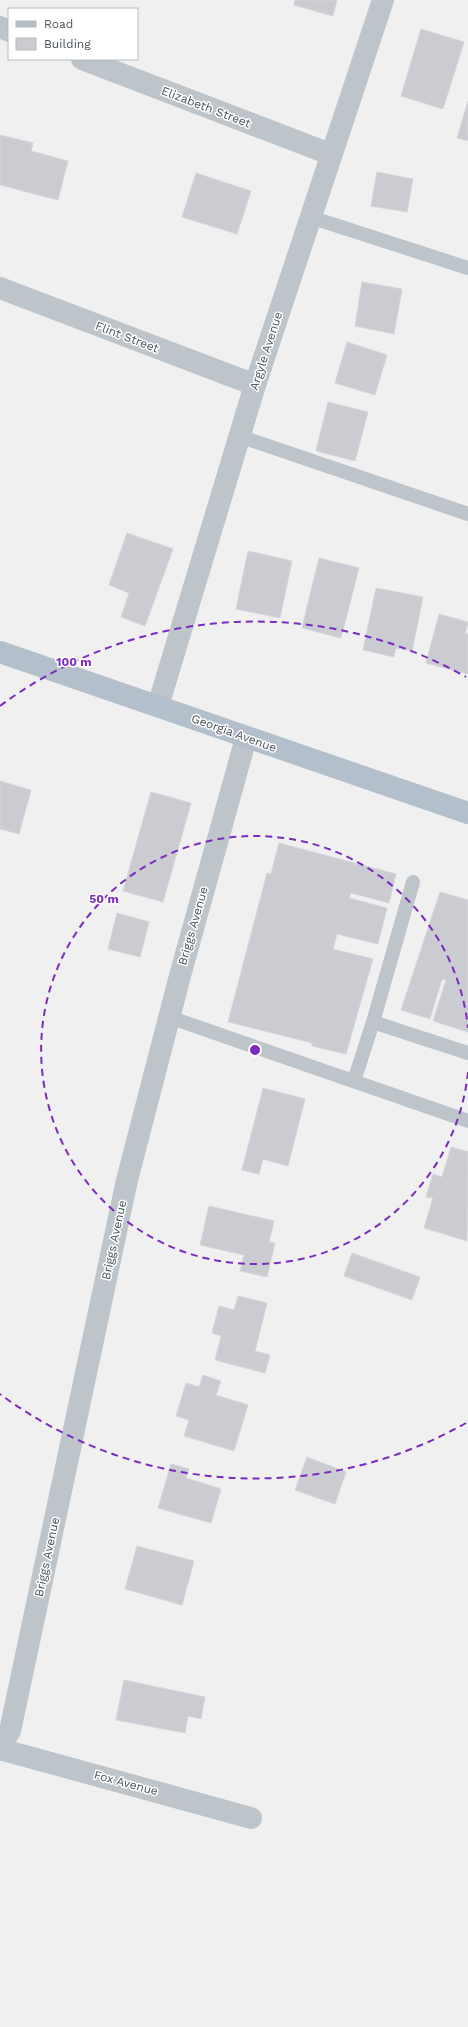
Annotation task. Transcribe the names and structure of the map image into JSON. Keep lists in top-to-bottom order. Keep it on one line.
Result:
{"streets":{"main road":["Georgia Avenue"],"street":["Elizabeth Street","Flint Street","Argyle Avenue","Briggs Avenue","Fox Avenue"]},"crossings":[["Elizabeth Street","Argyle Avenue"],["Flint Street","Argyle Avenue"],["Argyle Avenue","Georgia Avenue"],["Georgia Avenue","Briggs Avenue"]],"legend":["Road","Building"],"rings":["100 m","50 m"]}
